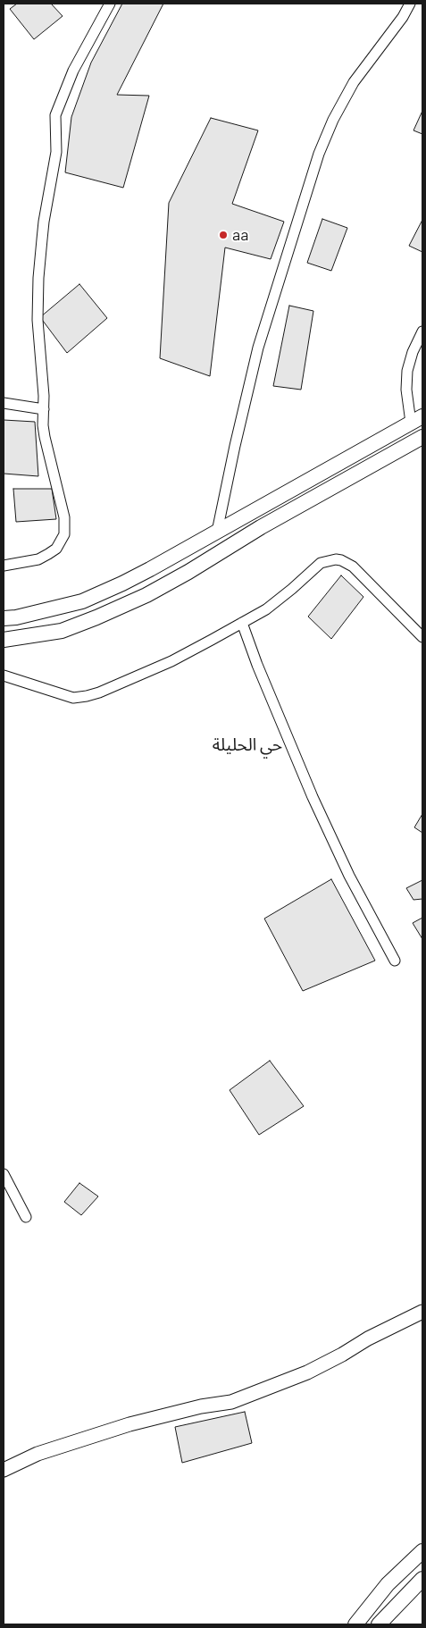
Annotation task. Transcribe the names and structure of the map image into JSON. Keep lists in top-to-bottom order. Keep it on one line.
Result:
{"districts":["حي الحليلة"],"places":["aa"]}
